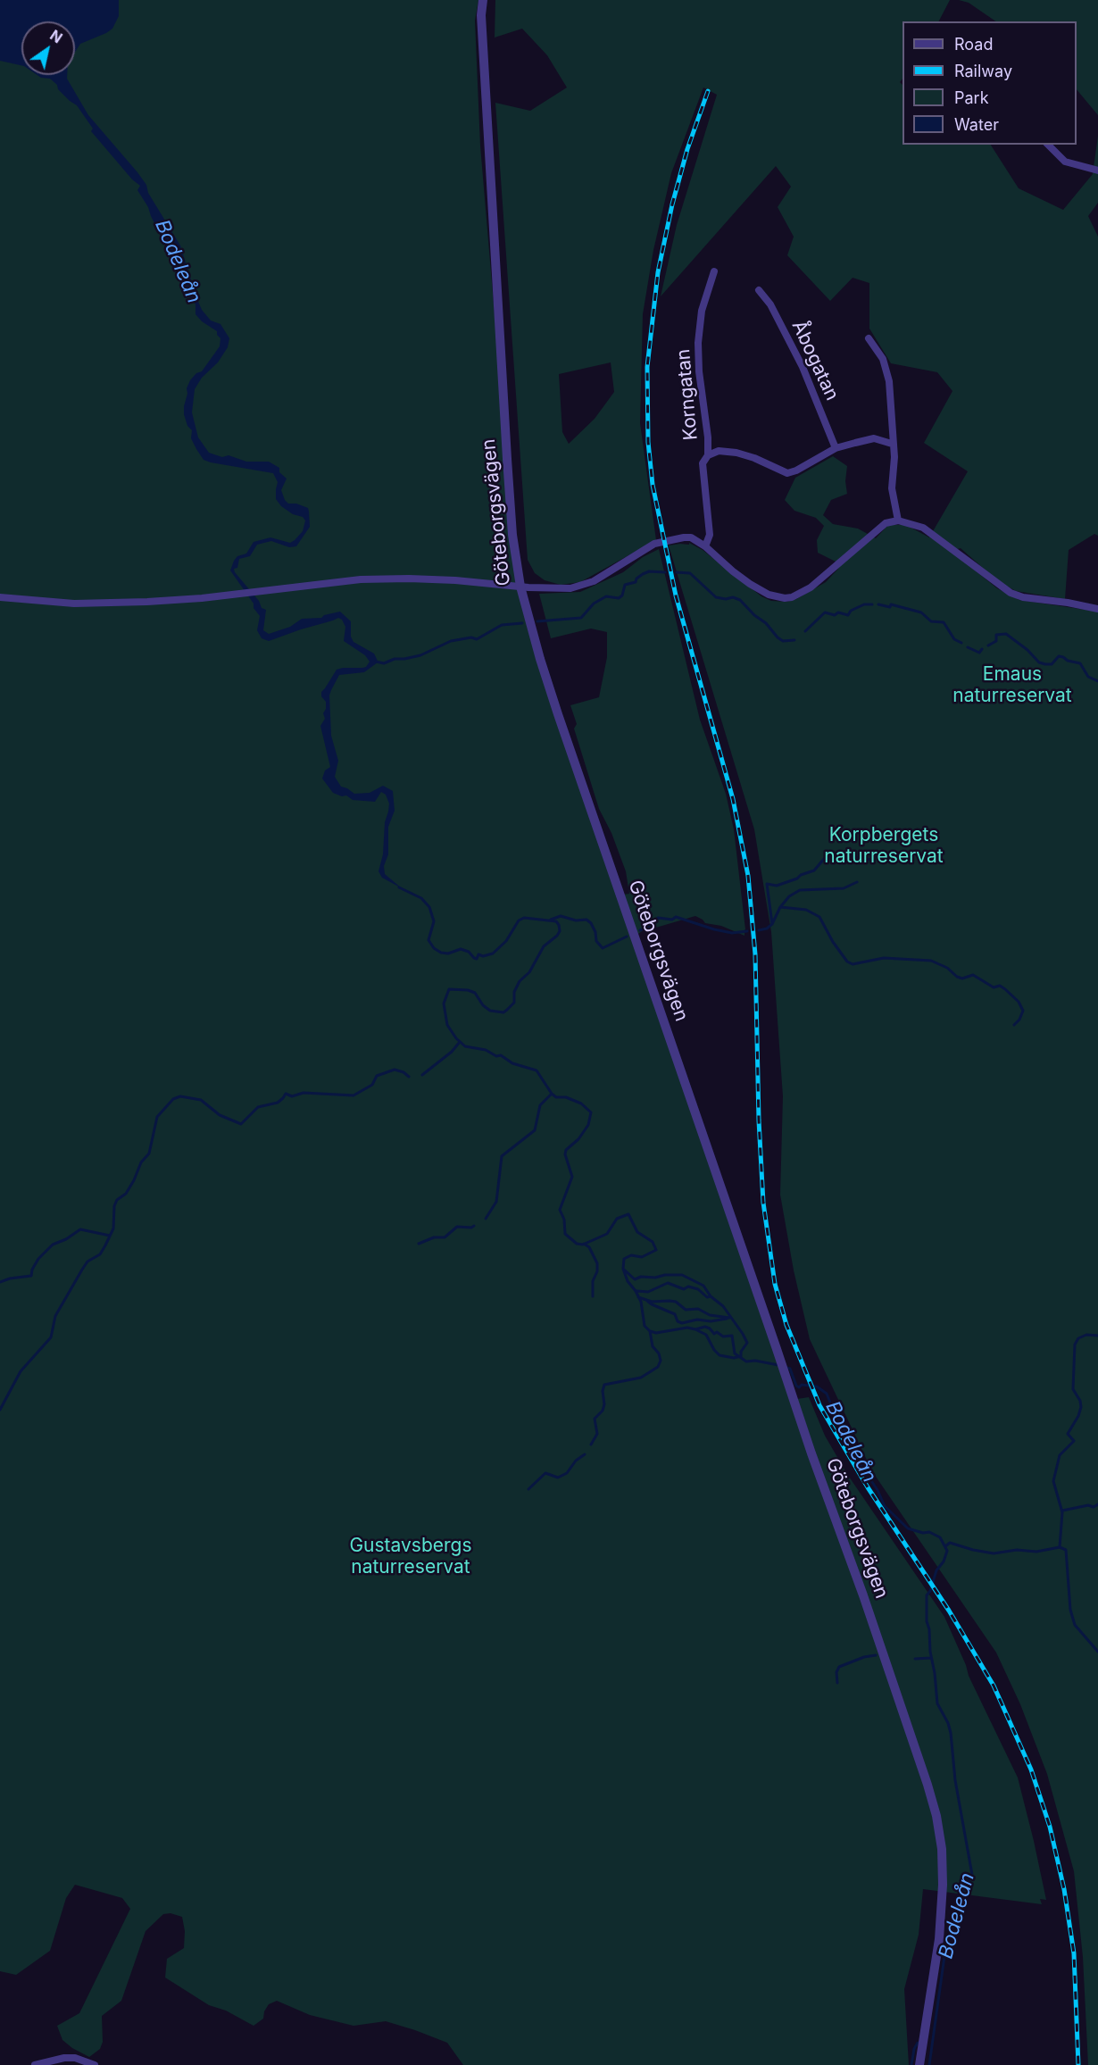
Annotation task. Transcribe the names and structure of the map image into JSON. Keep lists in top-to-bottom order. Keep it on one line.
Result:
{"streets":{"street":["Åbogatan","Korngatan","Göteborgsvägen"]},"water":["Bodeleån"],"parks":["Emaus naturreservat","Korpbergets naturreservat","Gustavsbergs naturreservat"],"legend":["Road","Railway","Park","Water"],"north":"top right"}
